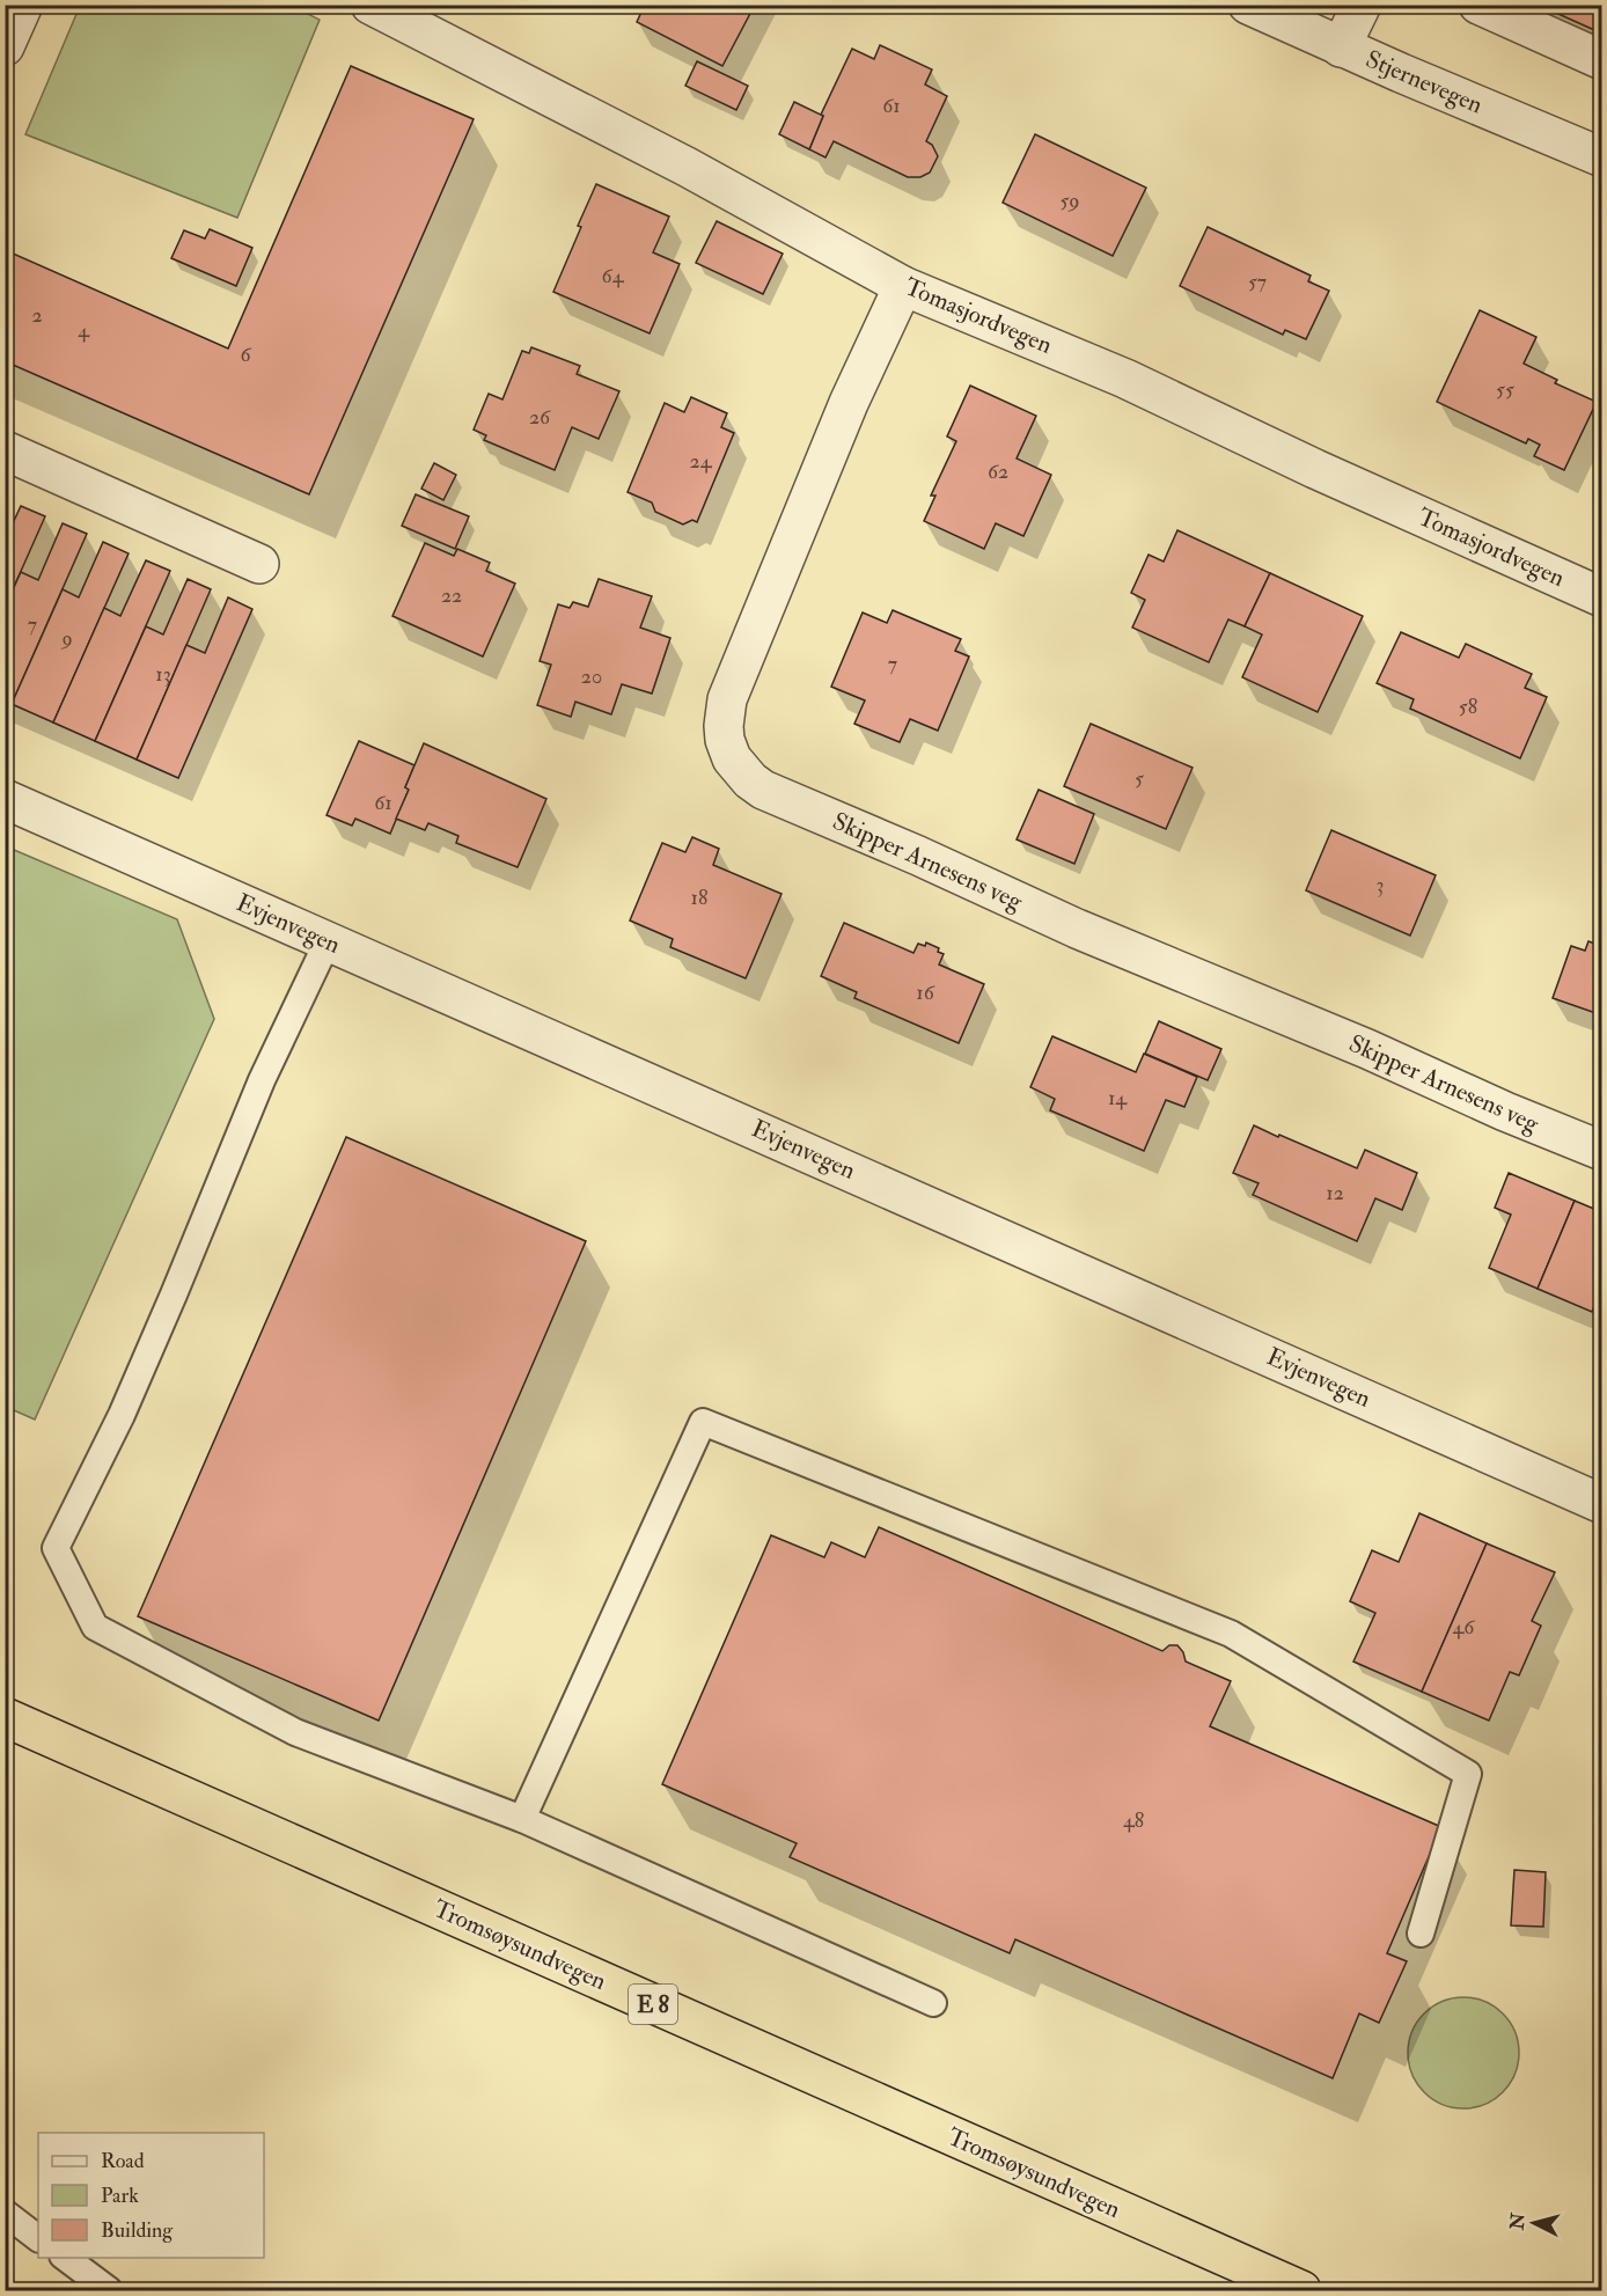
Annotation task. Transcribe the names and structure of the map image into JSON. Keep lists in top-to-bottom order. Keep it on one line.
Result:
{"streets":{"highway":["Tromsøysundvegen","E 8"],"street":["Stjernevegen","Tomasjordvegen","Skipper Arnesens veg","Evjenvegen"]},"crossings":[["Tomasjordvegen","Skipper Arnesens veg"]],"house_numbers":["61","59","64","57","2","4","6","55","26","24","62","22","7","9","7","13","20","58","5","61","3","18","16","14","12","46","48"],"legend":["Road","Park","Building"],"north":"left"}
